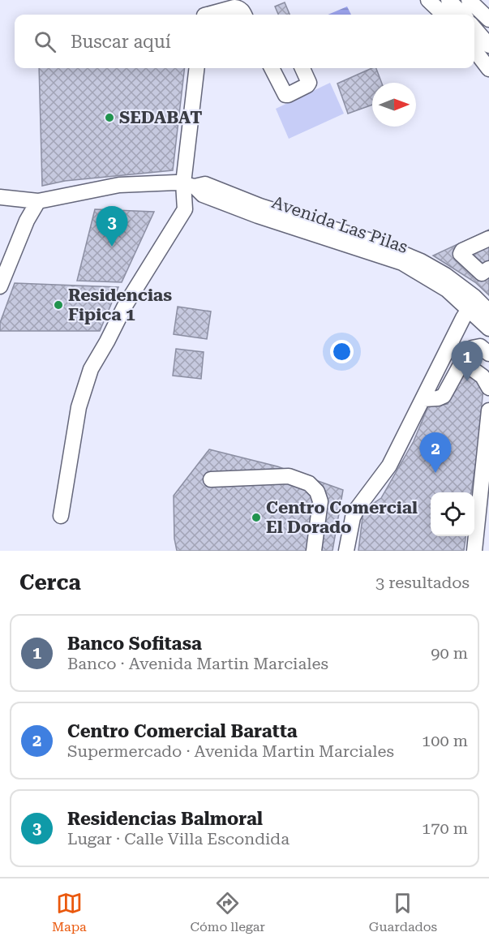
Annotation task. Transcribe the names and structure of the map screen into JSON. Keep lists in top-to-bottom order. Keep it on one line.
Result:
{"streets":{"street":["Avenida Las Pilas"]},"places":["SEDABAT","Residencias Fipica 1","Centro Comercial El Dorado"],"north":"right","page":{"search":"Buscar aquí","pins":["3","1","2"],"heading":["Cerca","3 resultados"],"list":[{"mark":"1","name":"Banco Sofitasa","note":"Banco · Avenida Martin Marciales","value":"90 m"},{"mark":"2","name":"Centro Comercial Baratta","note":"Supermercado · Avenida Martin Marciales","value":"100 m"},{"mark":"3","name":"Residencias Balmoral","note":"Lugar · Calle Villa Escondida","value":"170 m"}],"nav":["Mapa","Cómo llegar","Guardados"]}}
